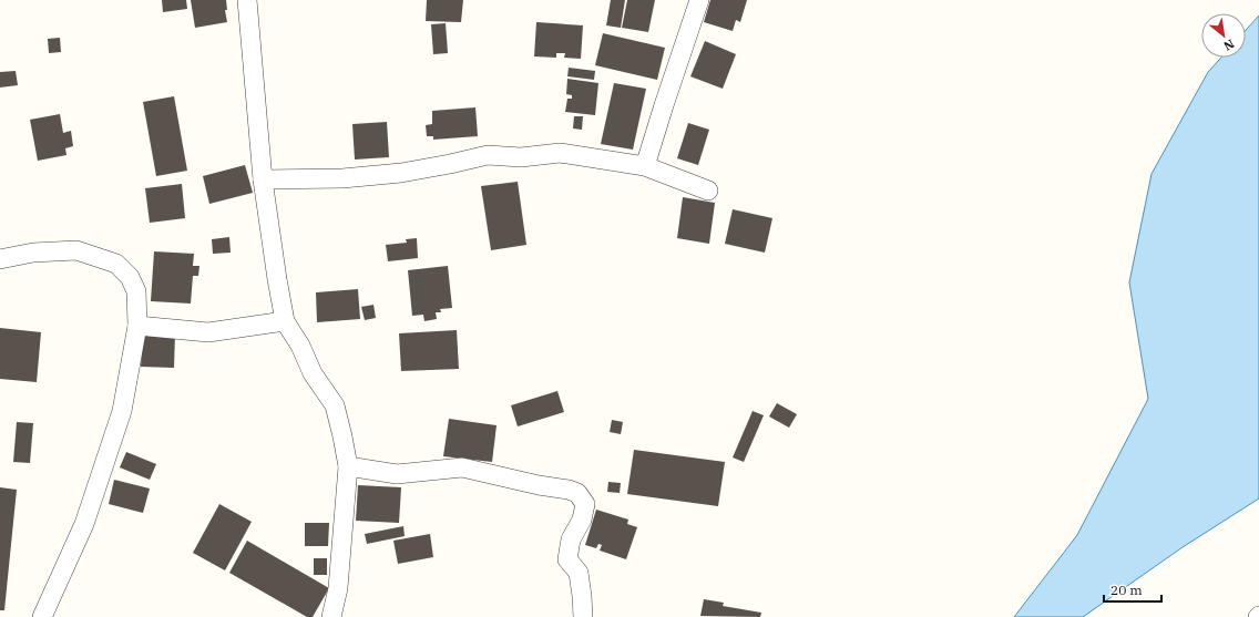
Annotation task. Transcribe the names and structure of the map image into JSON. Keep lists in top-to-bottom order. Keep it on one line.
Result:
{"scale_bar":"20 m","north":"bottom right"}
